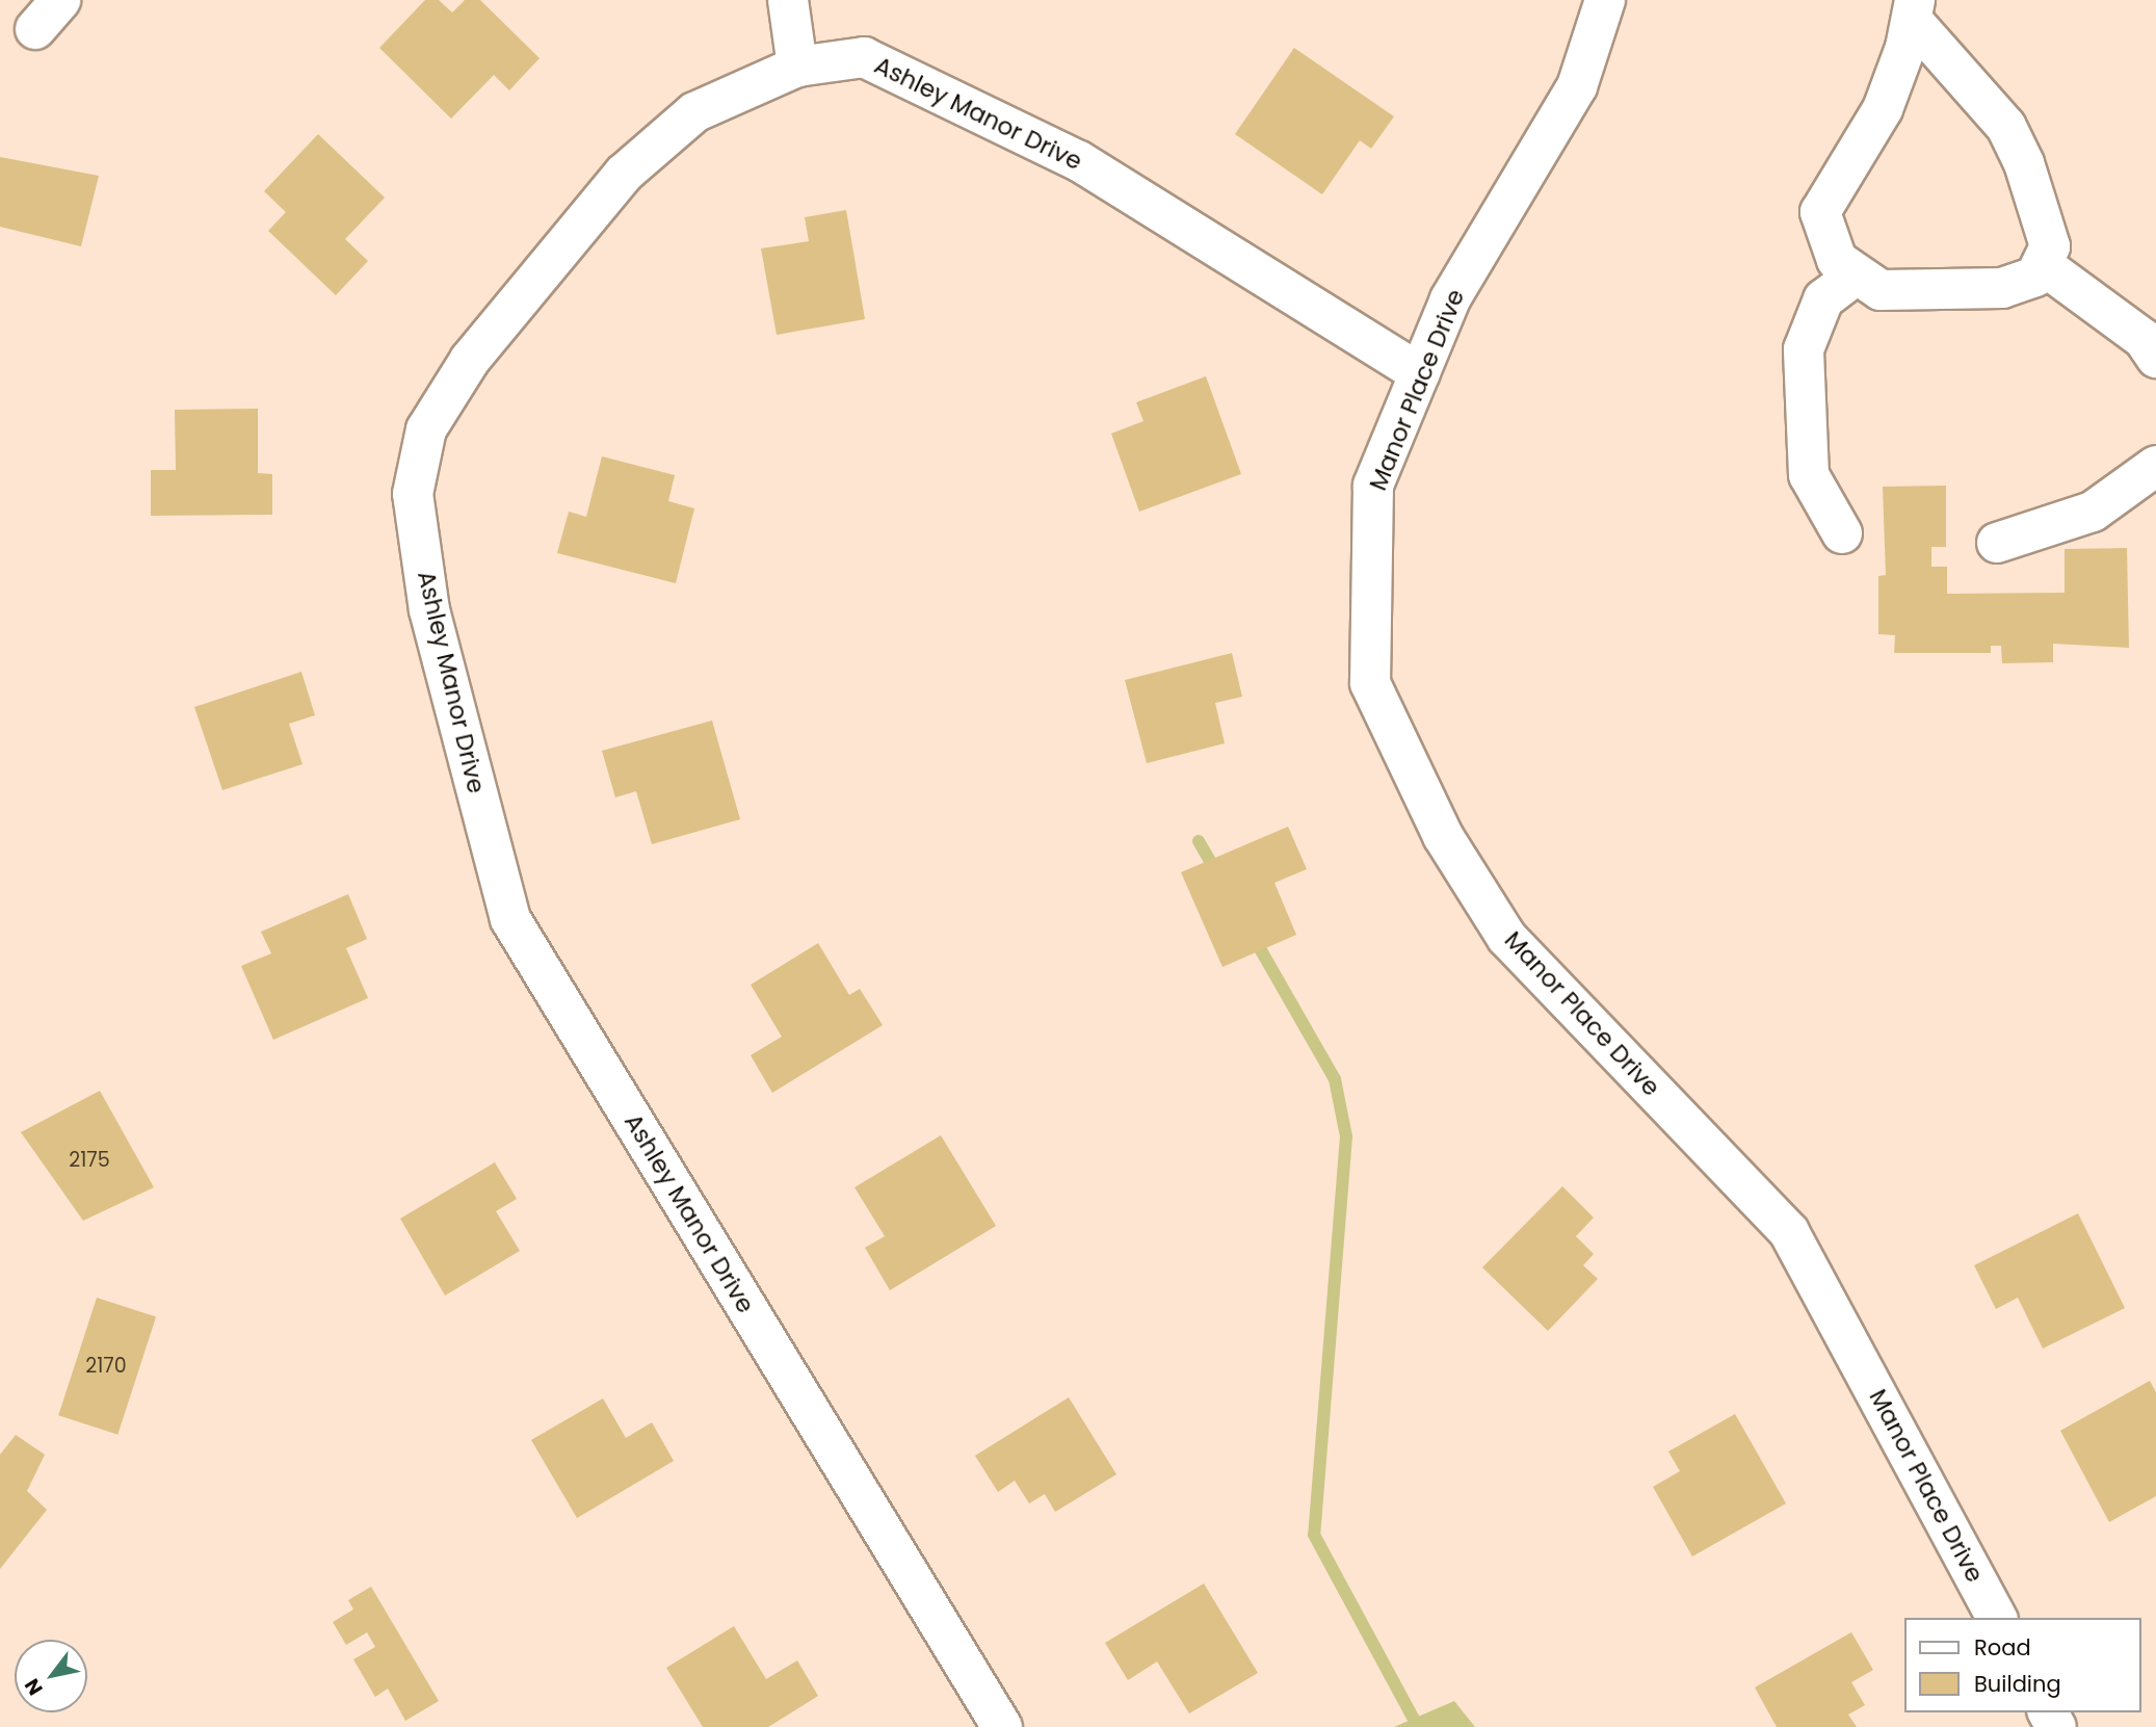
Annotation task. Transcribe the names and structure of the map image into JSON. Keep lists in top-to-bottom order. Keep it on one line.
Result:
{"streets":{"street":["Ashley Manor Drive","Manor Place Drive"]},"crossings":[["Ashley Manor Drive","Manor Place Drive"]],"house_numbers":["2175","2170"],"legend":["Road","Building"],"north":"bottom left"}
